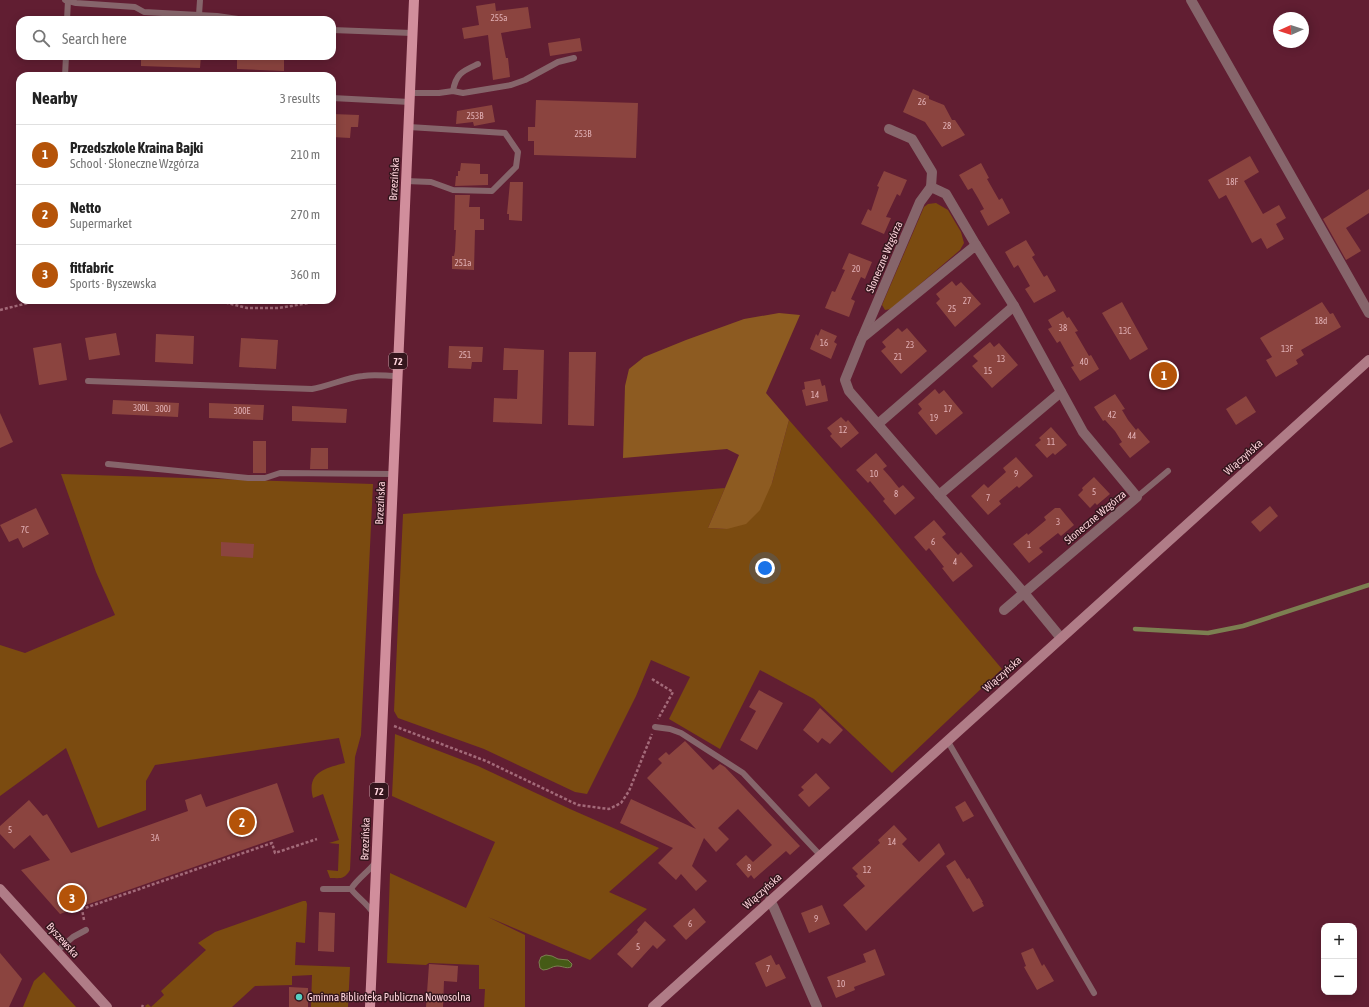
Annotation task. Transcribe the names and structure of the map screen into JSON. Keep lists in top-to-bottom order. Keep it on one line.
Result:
{"streets":{"main road":["Brzezińska","72"],"street":["Słoneczne Wzgórza","Wiączyńska","Byszewska"]},"crossings":[["Słoneczne Wzgórza","Wiączyńska"]],"places":["Gminna Biblioteka Publiczna Nowosolna"],"house_numbers":["255a","26","253B","28","253B","18F","251a","20","27","25","18d","38","13C","16","23","13F","251","21","13","40","15","14","300L","300J","17","300E","42","19","12","44","11","10","9","5","8","7","3","7C","6","1","4","5","3A","14","8","12","9","6","5","7","10"],"north":"left","page":{"search":"Search here","heading":["Nearby","3 results"],"list":[{"mark":"1","name":"Przedszkole Kraina Bajki","note":"School · Słoneczne Wzgórza","value":"210 m"},{"mark":"2","name":"Netto","note":"Supermarket","value":"270 m"},{"mark":"3","name":"fitfabric","note":"Sports · Byszewska","value":"360 m"}],"pins":["1","2","3"],"map_buttons":["+","−"]}}
